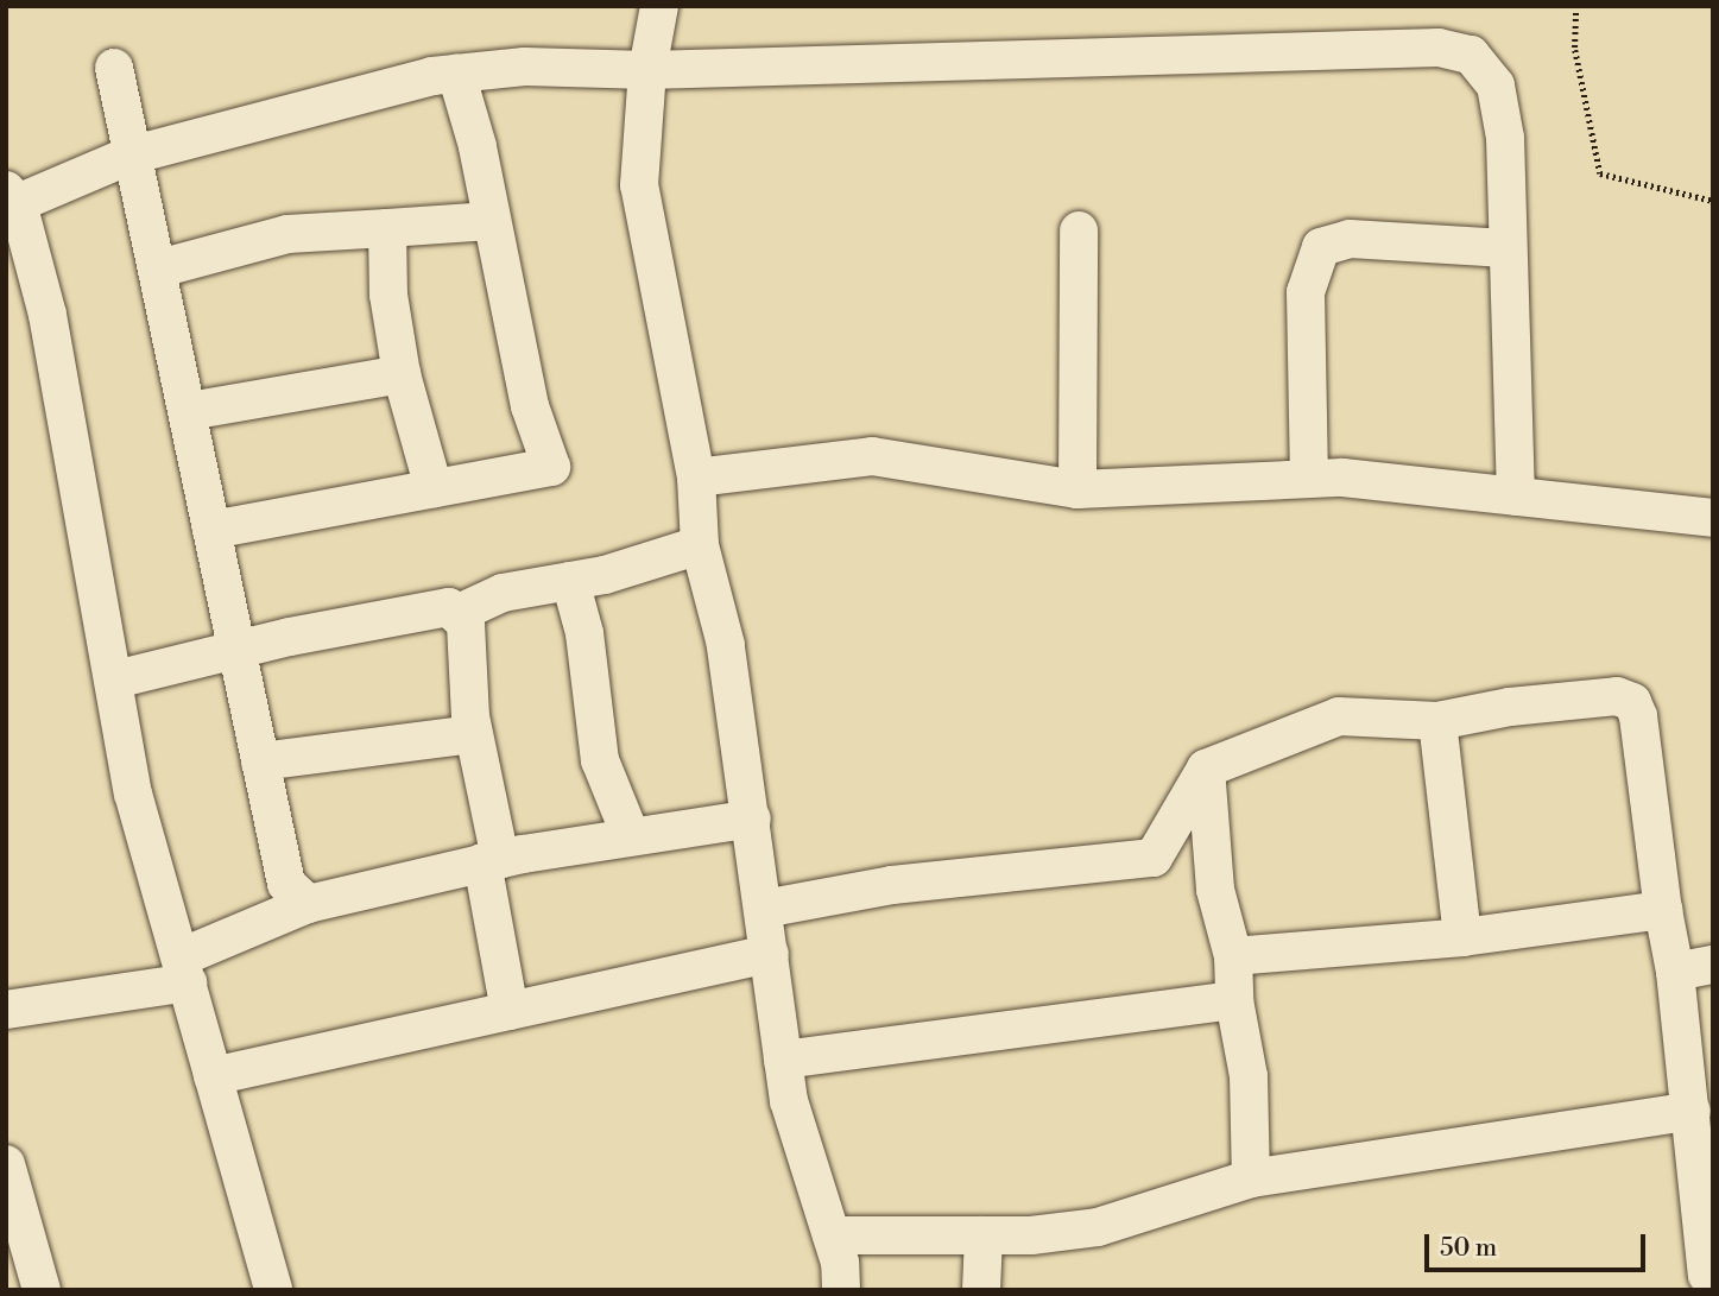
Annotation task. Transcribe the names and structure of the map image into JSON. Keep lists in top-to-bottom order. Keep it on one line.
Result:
{"scale_bar":"50 m"}
